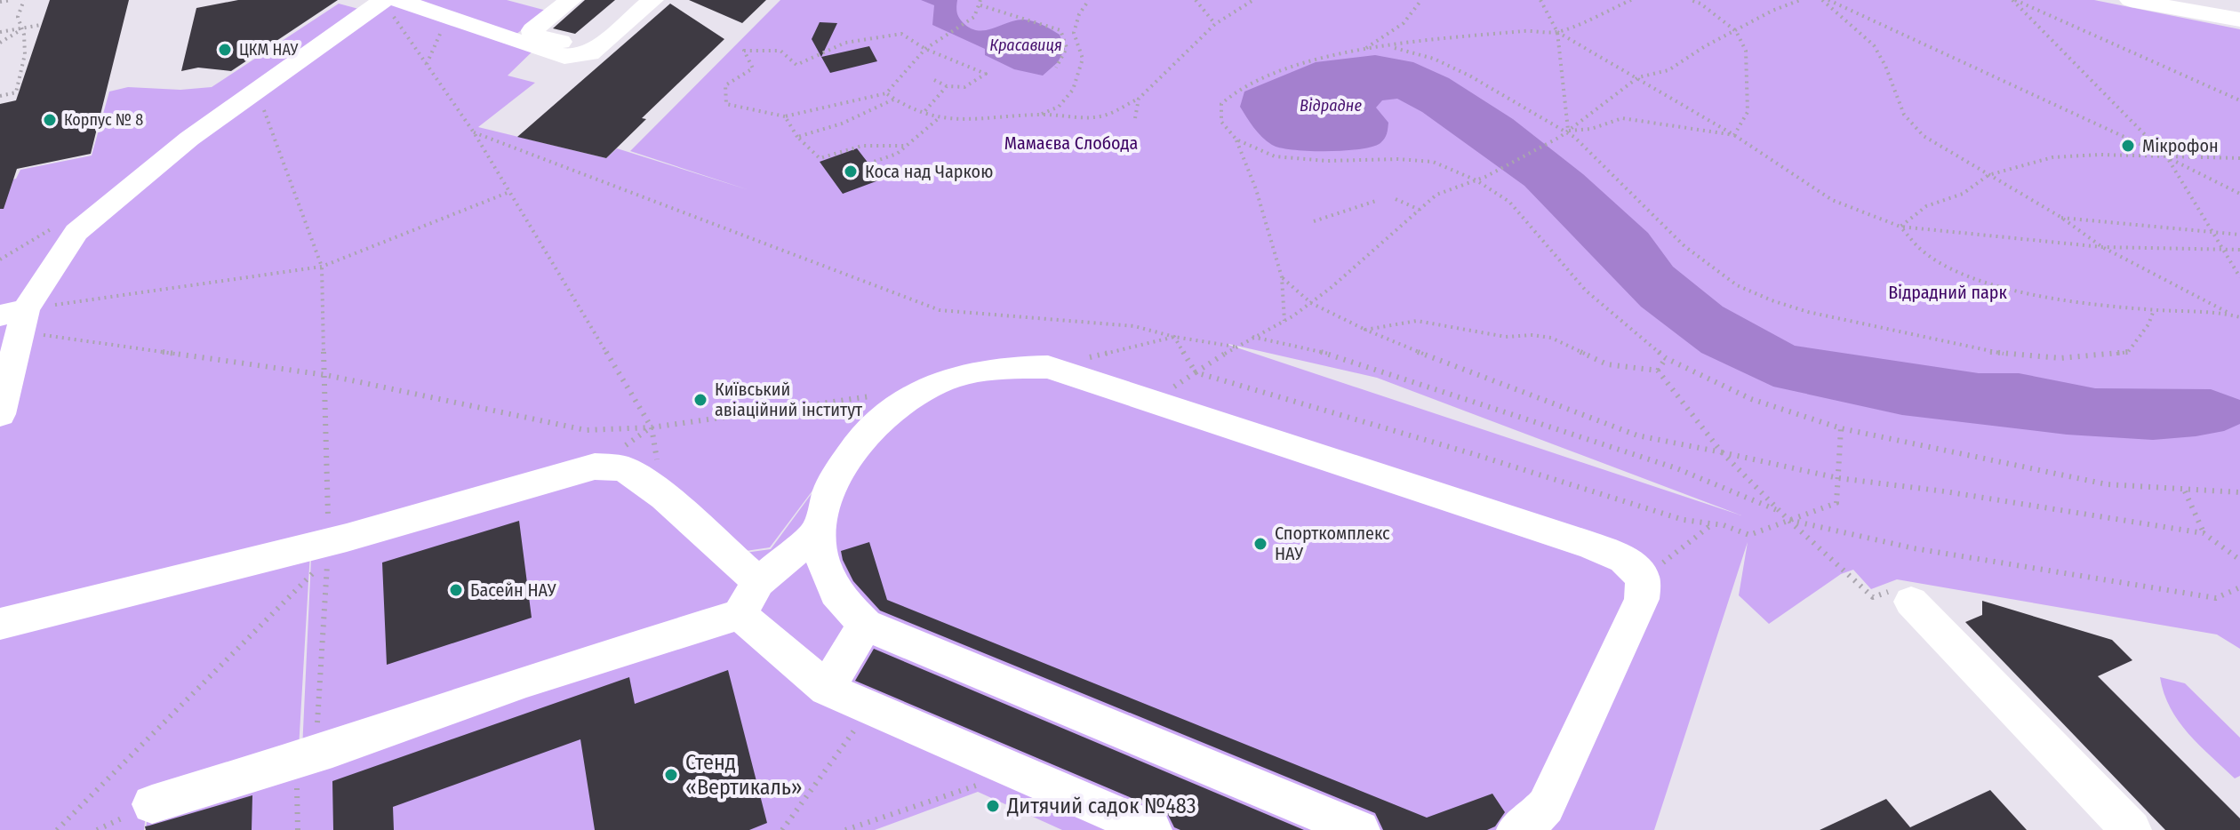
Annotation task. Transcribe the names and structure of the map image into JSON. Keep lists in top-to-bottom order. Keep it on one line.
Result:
{"water":["Красавиця","Відрадне"],"parks":["Мамаєва Слобода","Відрадний парк"],"places":["ЦКМ НАУ","Корпус № 8","Мікрофон","Коса над Чаркою","Київський авіаційний інститут","Спорткомплекс НАУ","Басейн НАУ","Стенд «Вертикаль»","Дитячий садок №483"]}
